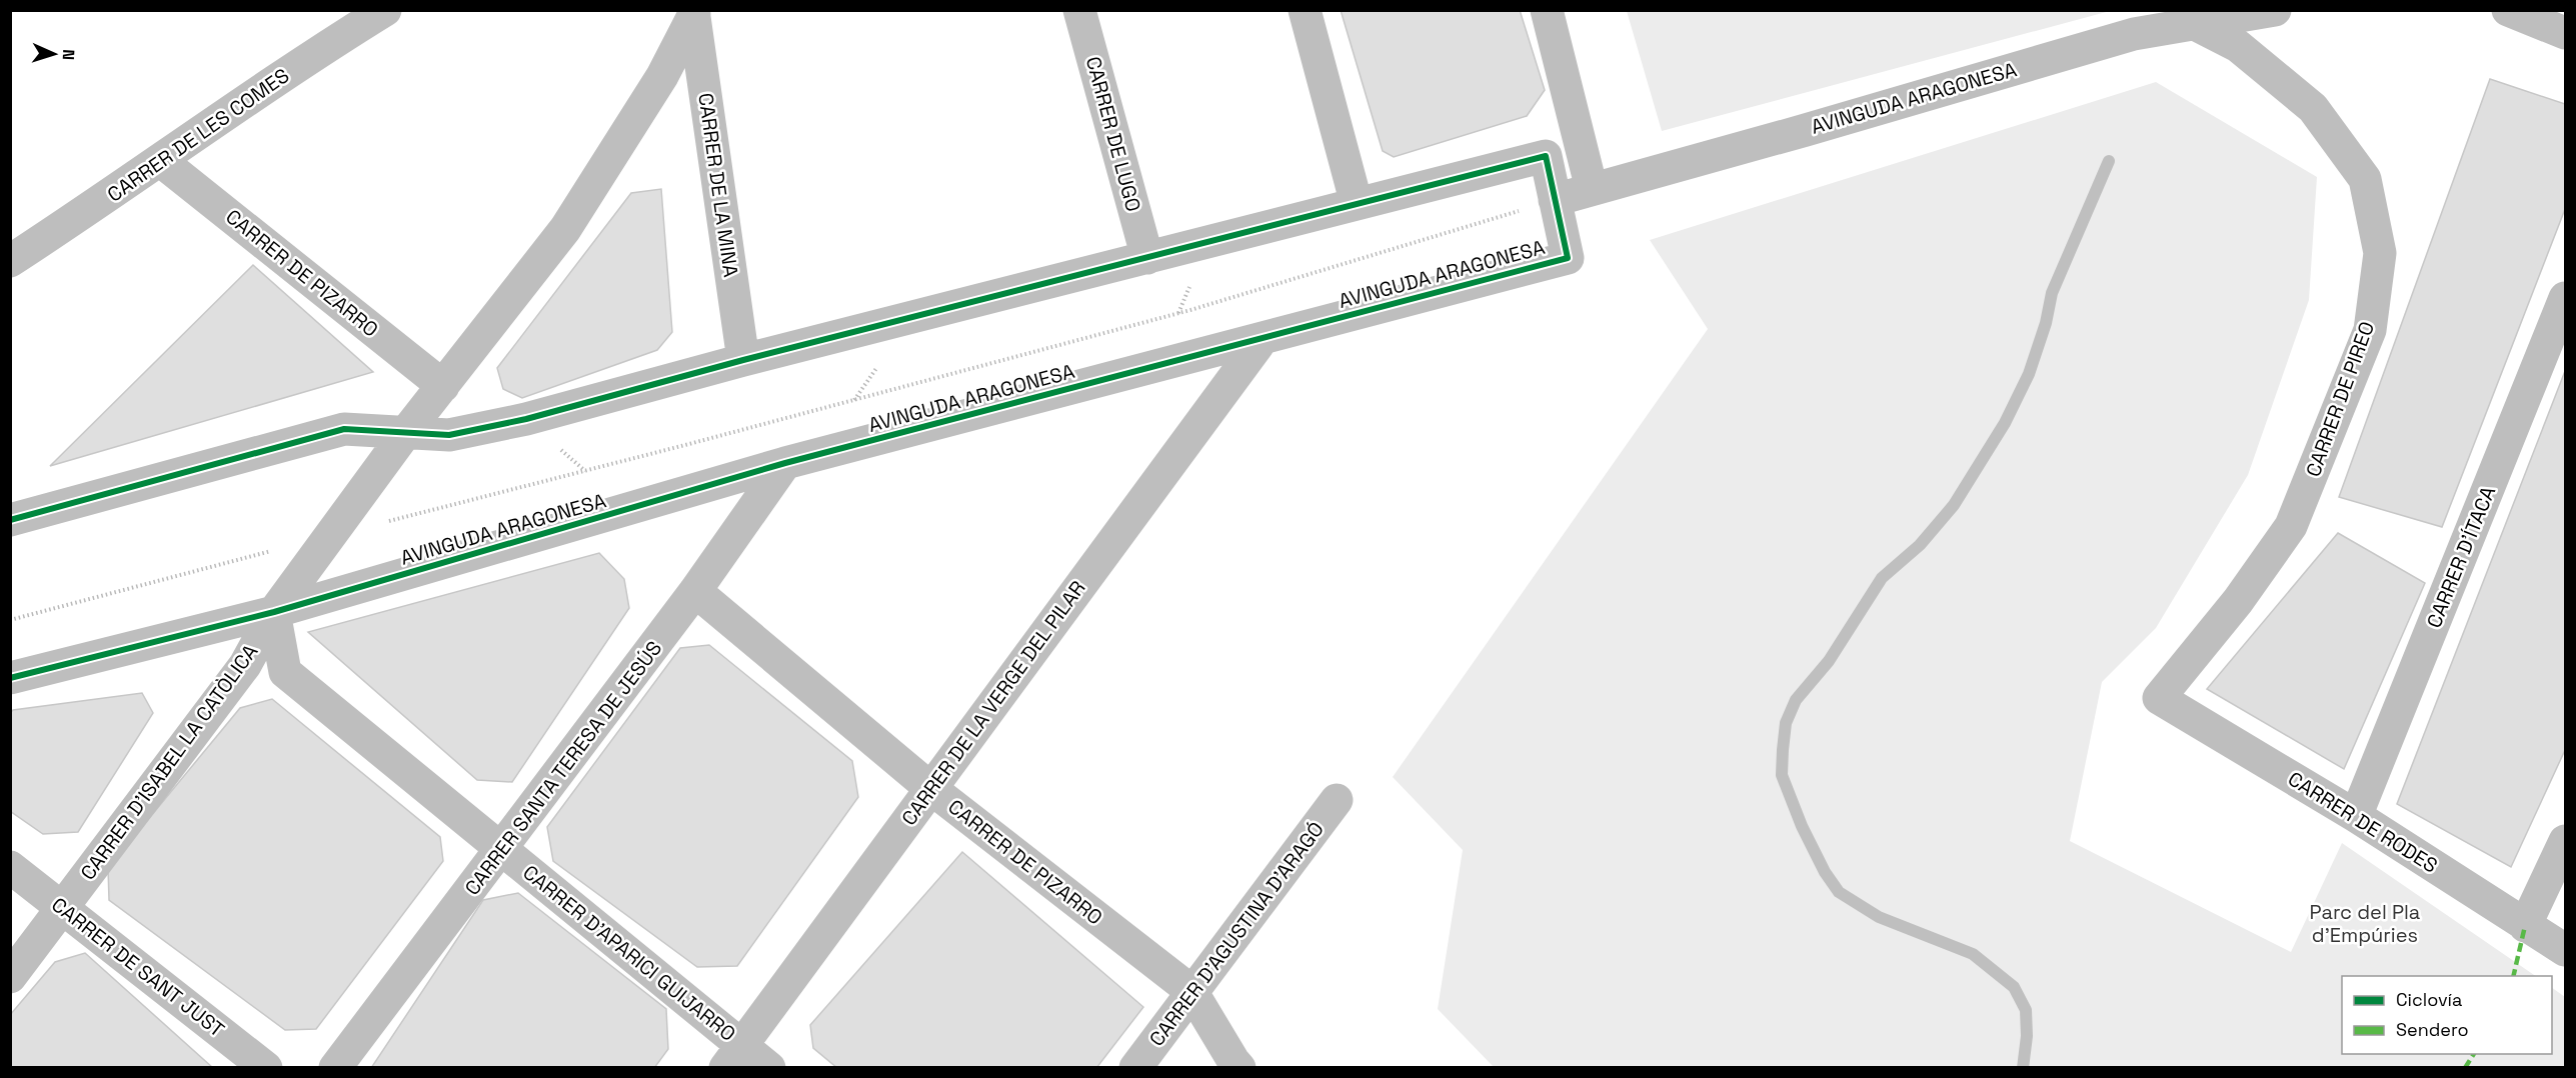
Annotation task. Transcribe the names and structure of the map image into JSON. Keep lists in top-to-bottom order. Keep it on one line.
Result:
{"streets":{"street":["AVINGUDA ARAGONESA","CARRER DE LUGO","CARRER DE LES COMES","CARRER DE LA MINA","CARRER DE PIZARRO","CARRER DE PIREO","CARRER D'ÍTACA","CARRER DE LA VERGE DEL PILAR","CARRER D'ISABEL LA CATÒLICA","CARRER SANTA TERESA DE JESÚS","CARRER DE RODES","CARRER D'AGUSTINA D'ARAGÓ","CARRER D'APARICI GUIJARRO","CARRER DE SANT JUST"]},"crossings":[["AVINGUDA ARAGONESA","CARRER DE LUGO"],["AVINGUDA ARAGONESA","CARRER DE LA MINA"],["AVINGUDA ARAGONESA","CARRER DE PIREO"],["AVINGUDA ARAGONESA","CARRER DE LA VERGE DEL PILAR"],["AVINGUDA ARAGONESA","CARRER D'ISABEL LA CATÒLICA"],["AVINGUDA ARAGONESA","CARRER SANTA TERESA DE JESÚS"],["AVINGUDA ARAGONESA","CARRER D'APARICI GUIJARRO"],["CARRER DE LES COMES","CARRER DE PIZARRO"],["CARRER DE LA MINA","CARRER D'ISABEL LA CATÒLICA"],["CARRER DE PIZARRO","CARRER DE LA VERGE DEL PILAR"],["CARRER DE PIZARRO","CARRER D'ISABEL LA CATÒLICA"],["CARRER DE PIZARRO","CARRER SANTA TERESA DE JESÚS"],["CARRER DE PIZARRO","CARRER D'AGUSTINA D'ARAGÓ"],["CARRER DE PIREO","CARRER DE RODES"],["CARRER D'ÍTACA","CARRER DE RODES"],["CARRER DE LA VERGE DEL PILAR","CARRER D'APARICI GUIJARRO"],["CARRER D'ISABEL LA CATÒLICA","CARRER D'APARICI GUIJARRO"],["CARRER D'ISABEL LA CATÒLICA","CARRER DE SANT JUST"],["CARRER SANTA TERESA DE JESÚS","CARRER D'APARICI GUIJARRO"]],"parks":["Parc del Pla d'Empúries"],"legend":["Ciclovía","Sendero"],"north":"right"}
